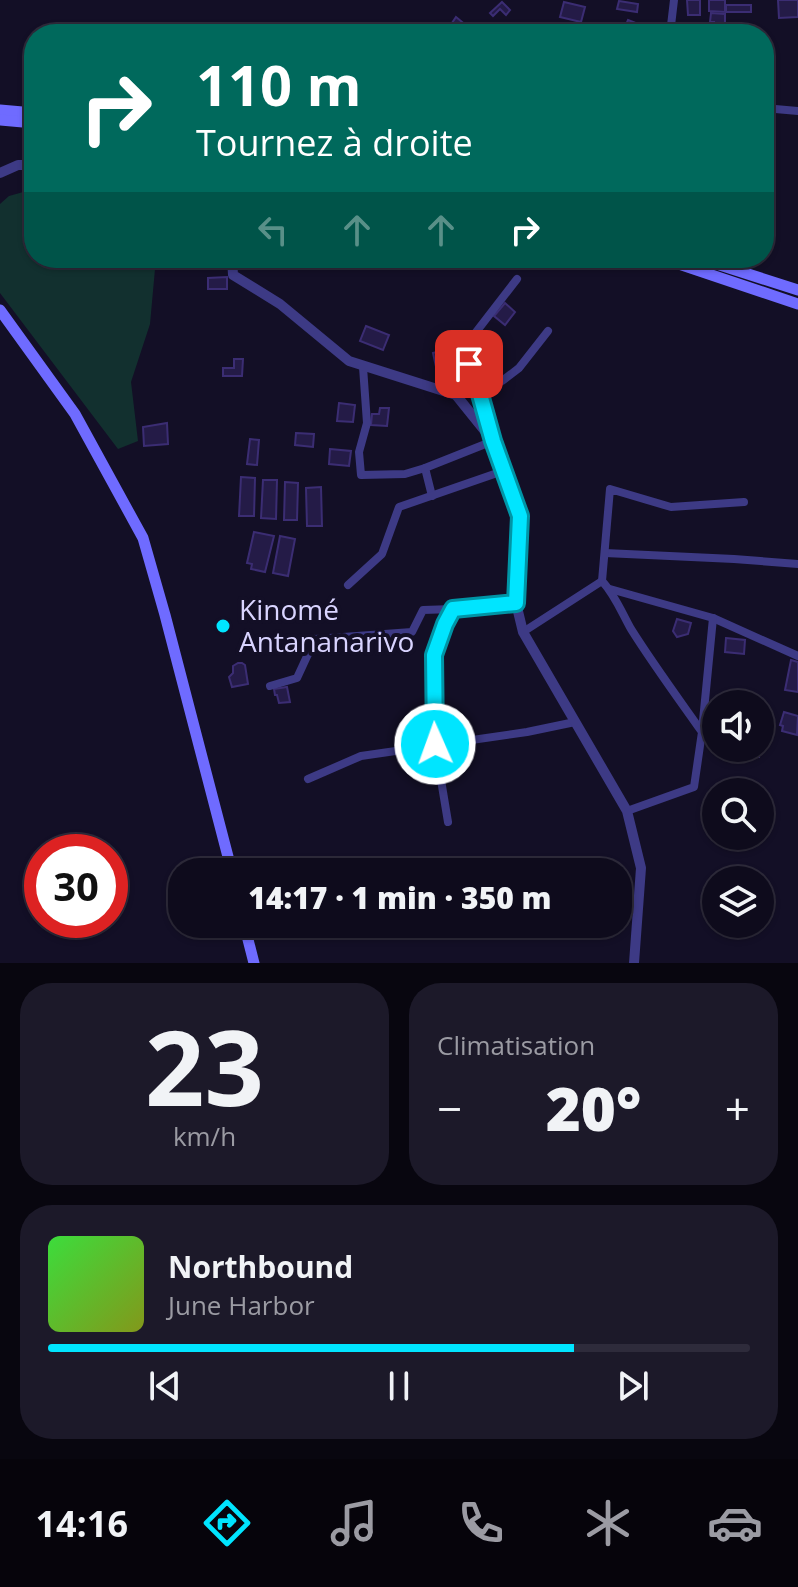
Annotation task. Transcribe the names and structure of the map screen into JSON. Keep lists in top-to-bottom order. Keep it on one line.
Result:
{"places":["Kinomé Antananarivo"],"page":{"turn":["110 m","Tournez à droite"],"limit":"30","trip":"14:17 · 1 min · 350 m","tile":[["23","km/h"],"Climatisation"],"heat":["−","20°","+"],"song":["Northbound","June Harbor"],"tabs":"14:16"}}
